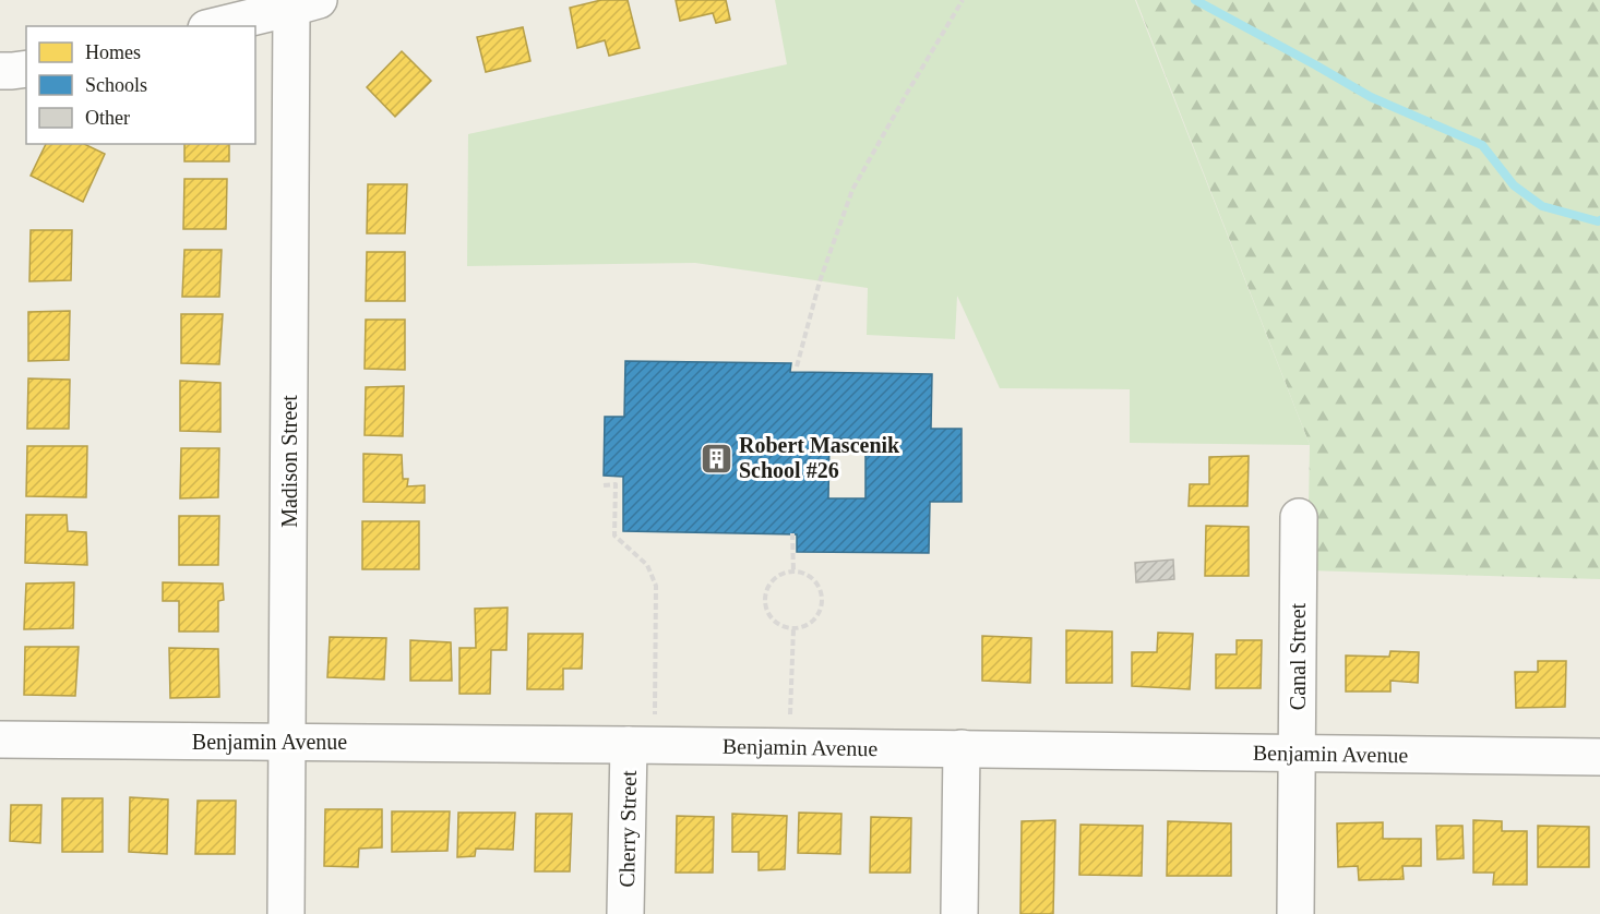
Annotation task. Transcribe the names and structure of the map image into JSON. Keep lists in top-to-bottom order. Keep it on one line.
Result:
{"streets":{"street":["Madison Street","Canal Street","Benjamin Avenue","Cherry Street"]},"crossings":[["Madison Street","Benjamin Avenue"],["Canal Street","Benjamin Avenue"],["Benjamin Avenue","Cherry Street"]],"places":{"building":["Robert Mascenik School #26"]},"legend":["Homes","Schools","Other"]}
